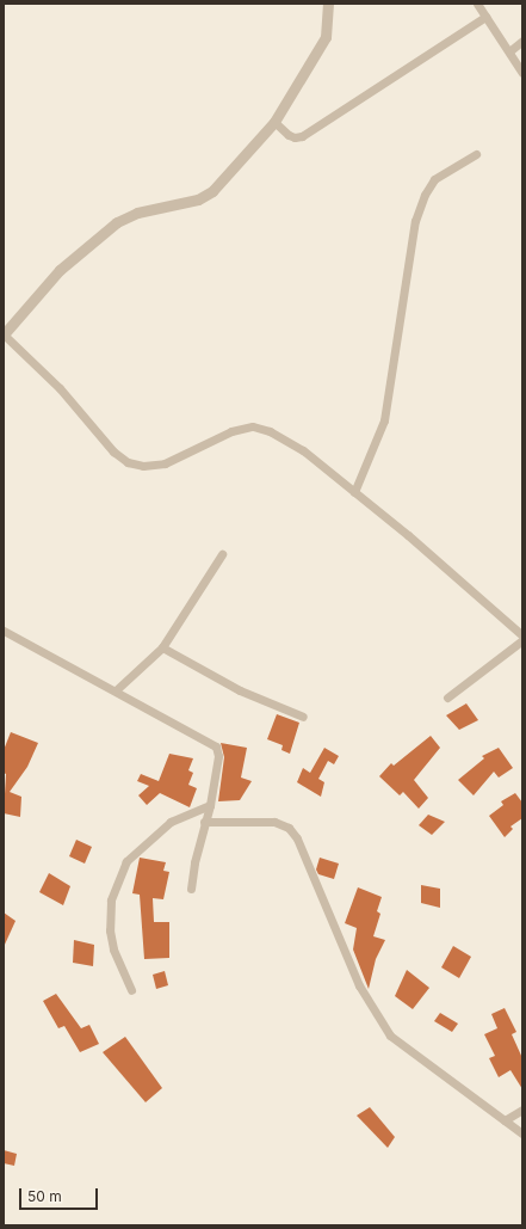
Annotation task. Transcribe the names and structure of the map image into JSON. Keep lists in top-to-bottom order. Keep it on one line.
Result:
{"scale_bar":"50 m"}
